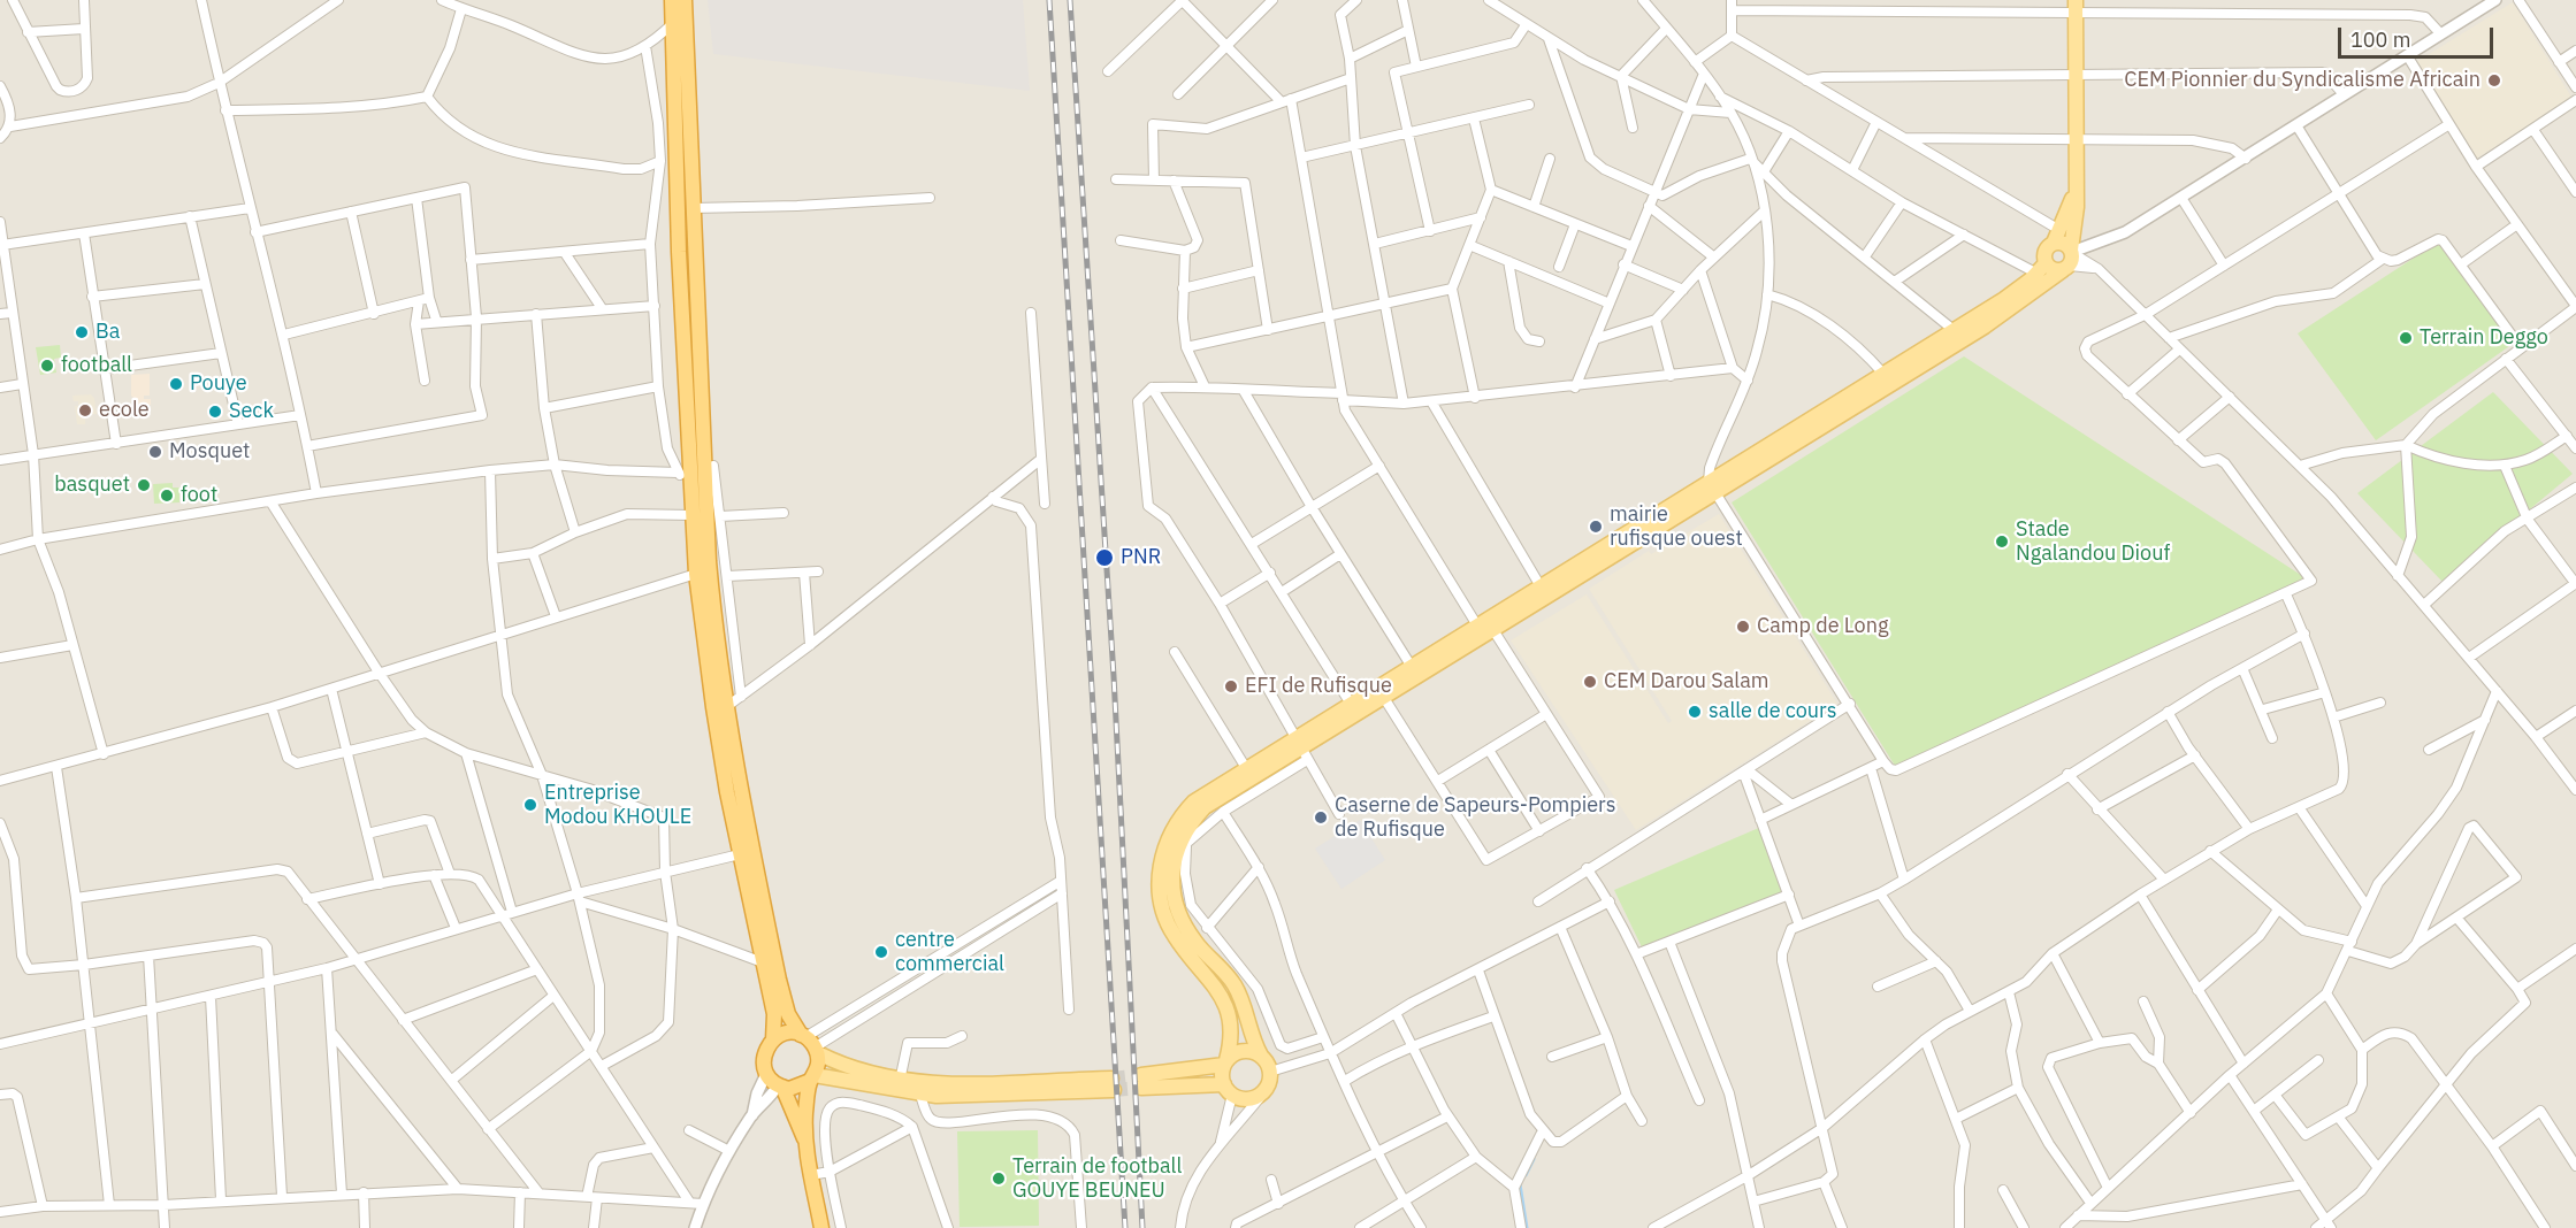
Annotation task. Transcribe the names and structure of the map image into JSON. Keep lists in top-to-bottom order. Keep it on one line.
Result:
{"places":["CEM Pionnier du Syndicalisme Africain","Ba","Terrain Deggo","football","Pouye","ecole","Seck","Mosquet","basquet","foot","mairie rufisque ouest","Stade Ngalandou Diouf","PNR","Camp de Long","CEM Darou Salam","EFI de Rufisque","salle de cours","Entreprise Modou KHOULE","Caserne de Sapeurs-Pompiers de Rufisque","centre commercial","Terrain de football GOUYE BEUNEU"],"scale_bar":"100 m"}
